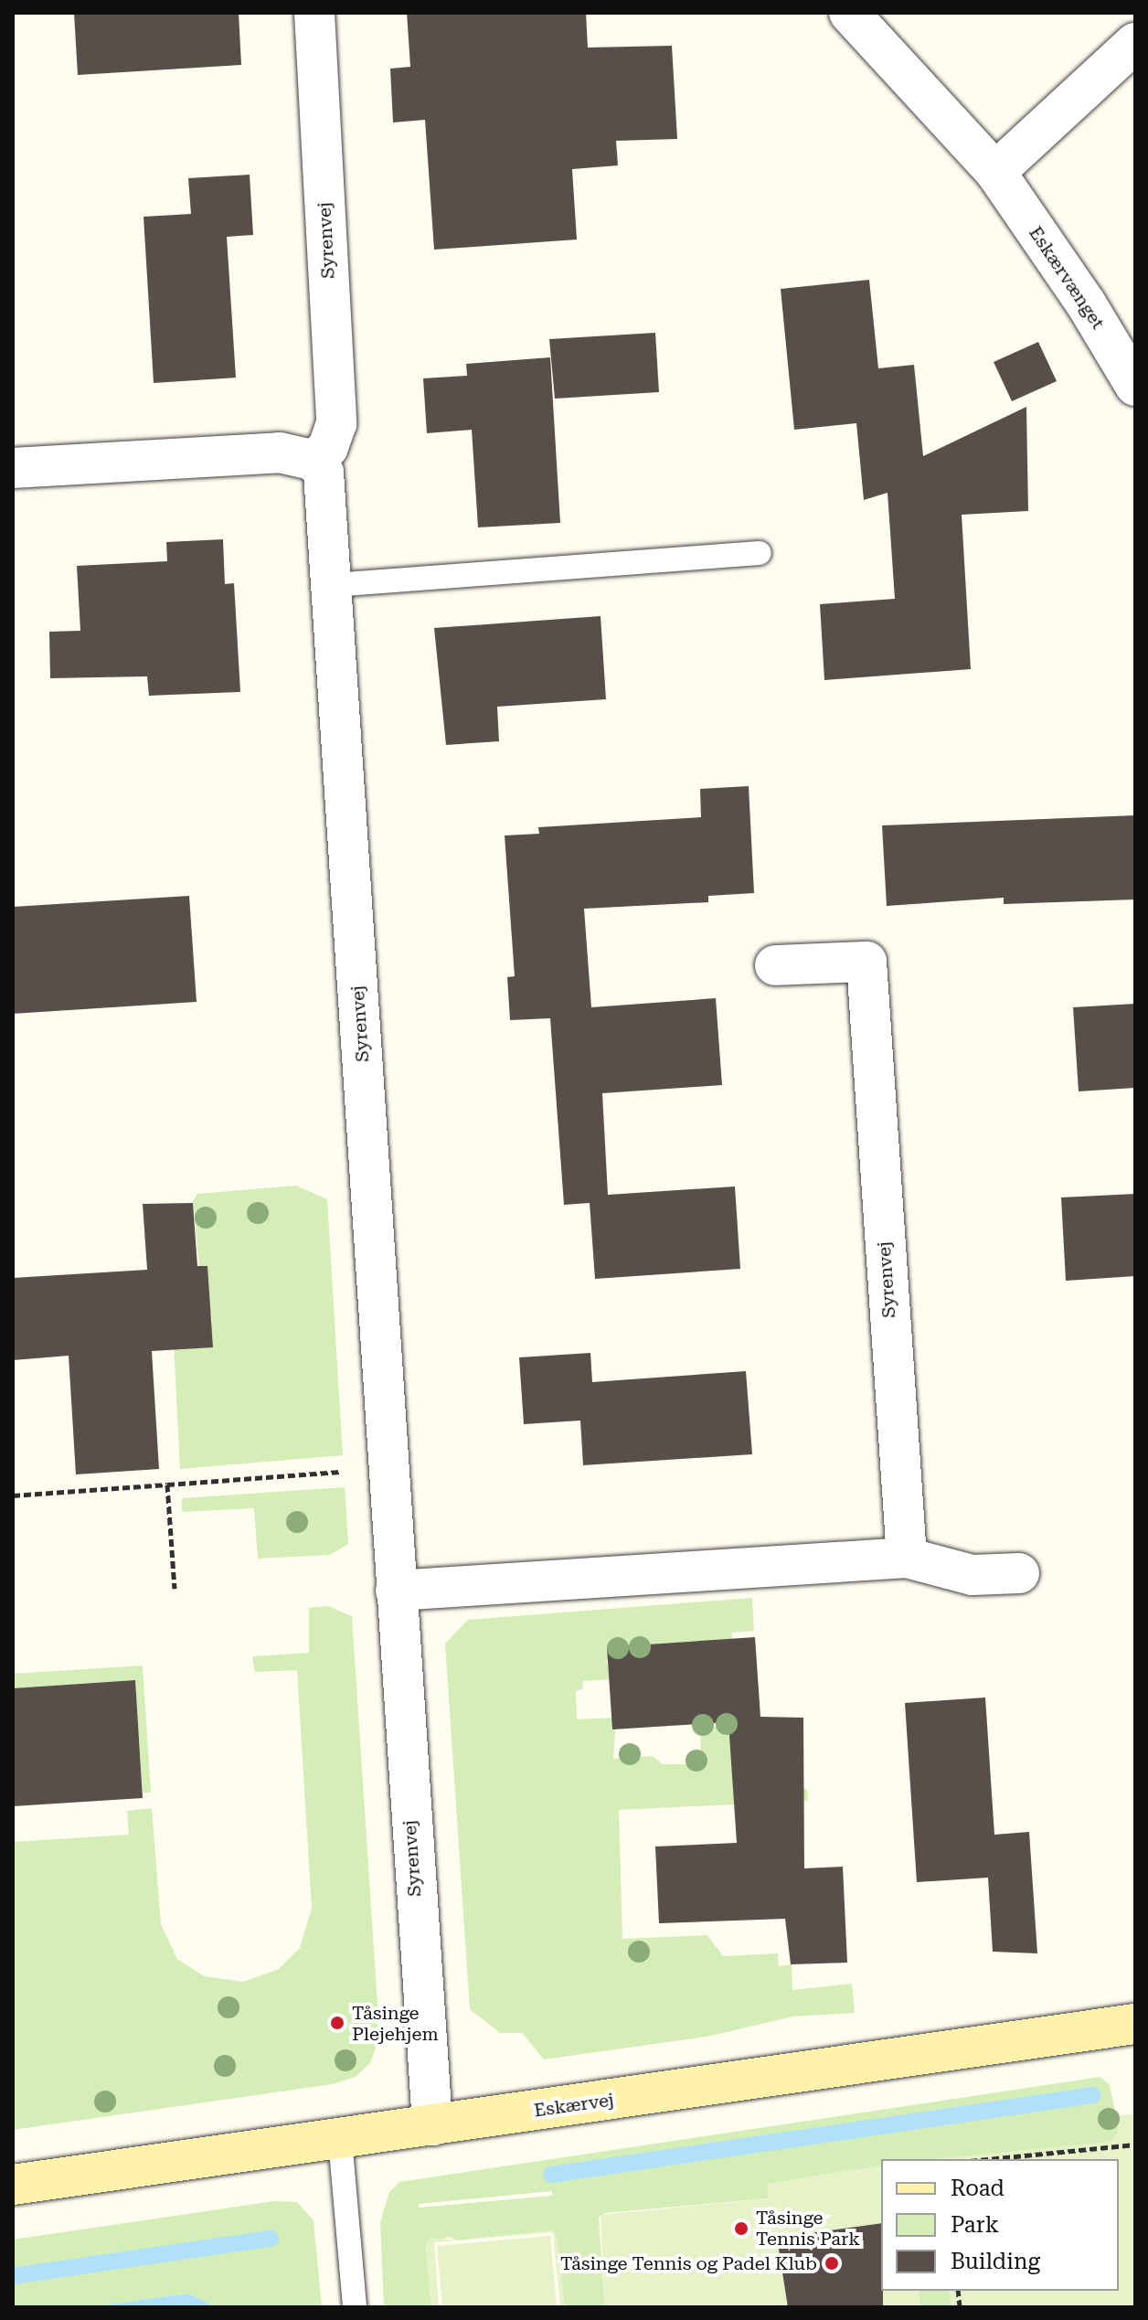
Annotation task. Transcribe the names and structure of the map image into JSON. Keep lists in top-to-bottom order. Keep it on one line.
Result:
{"streets":{"street":["Syrenvej","Eskærvænget","Eskærvej"]},"crossings":[["Syrenvej","Eskærvej"]],"places":["Tåsinge Plejehjem","Tåsinge Tennis Park","Tåsinge Tennis og Padel Klub"],"legend":["Road","Park","Building"]}
